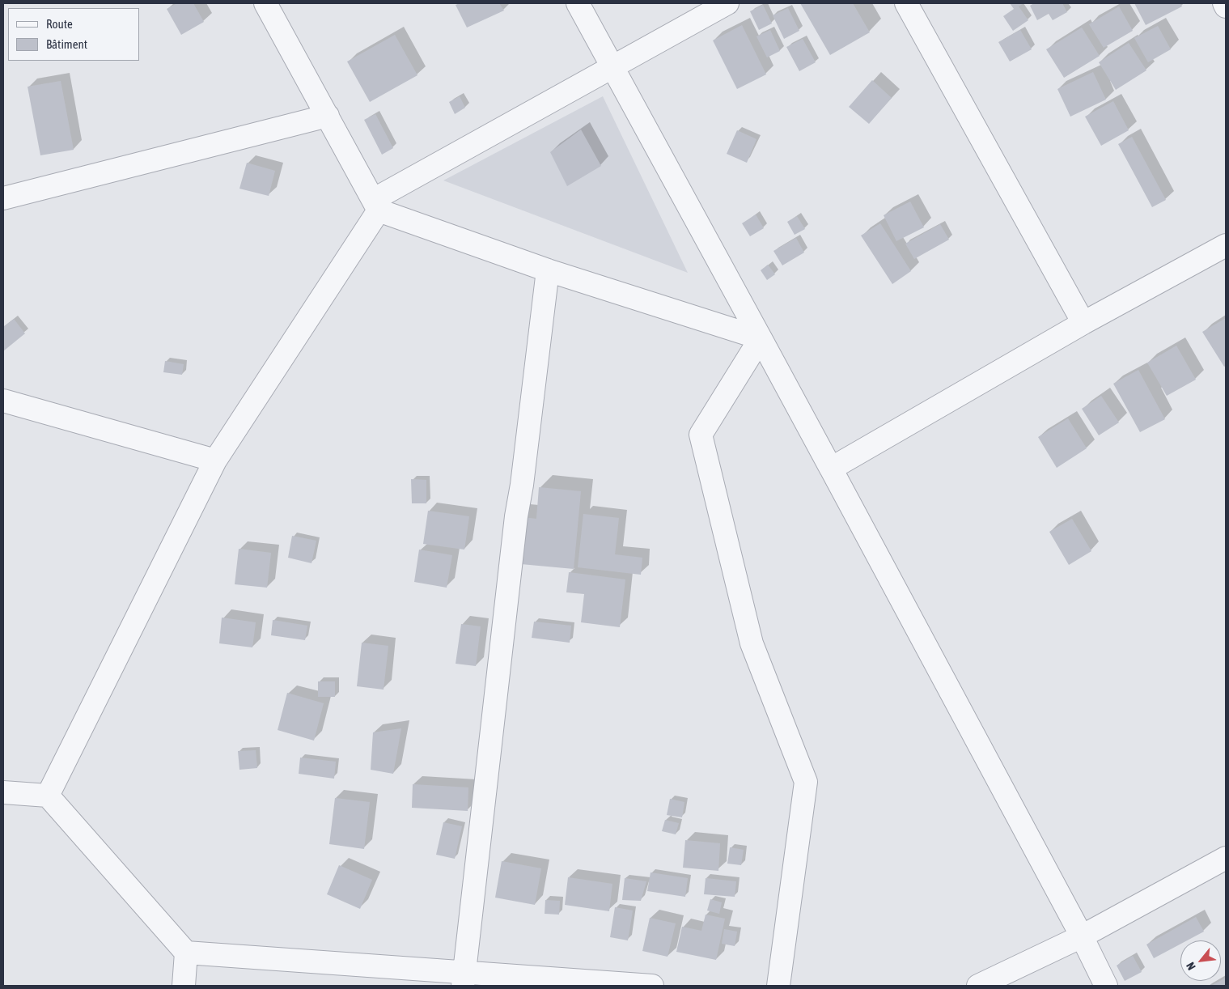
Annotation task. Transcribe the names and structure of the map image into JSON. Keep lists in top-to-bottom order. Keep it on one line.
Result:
{"legend":["Route","Bâtiment"],"north":"bottom left"}
